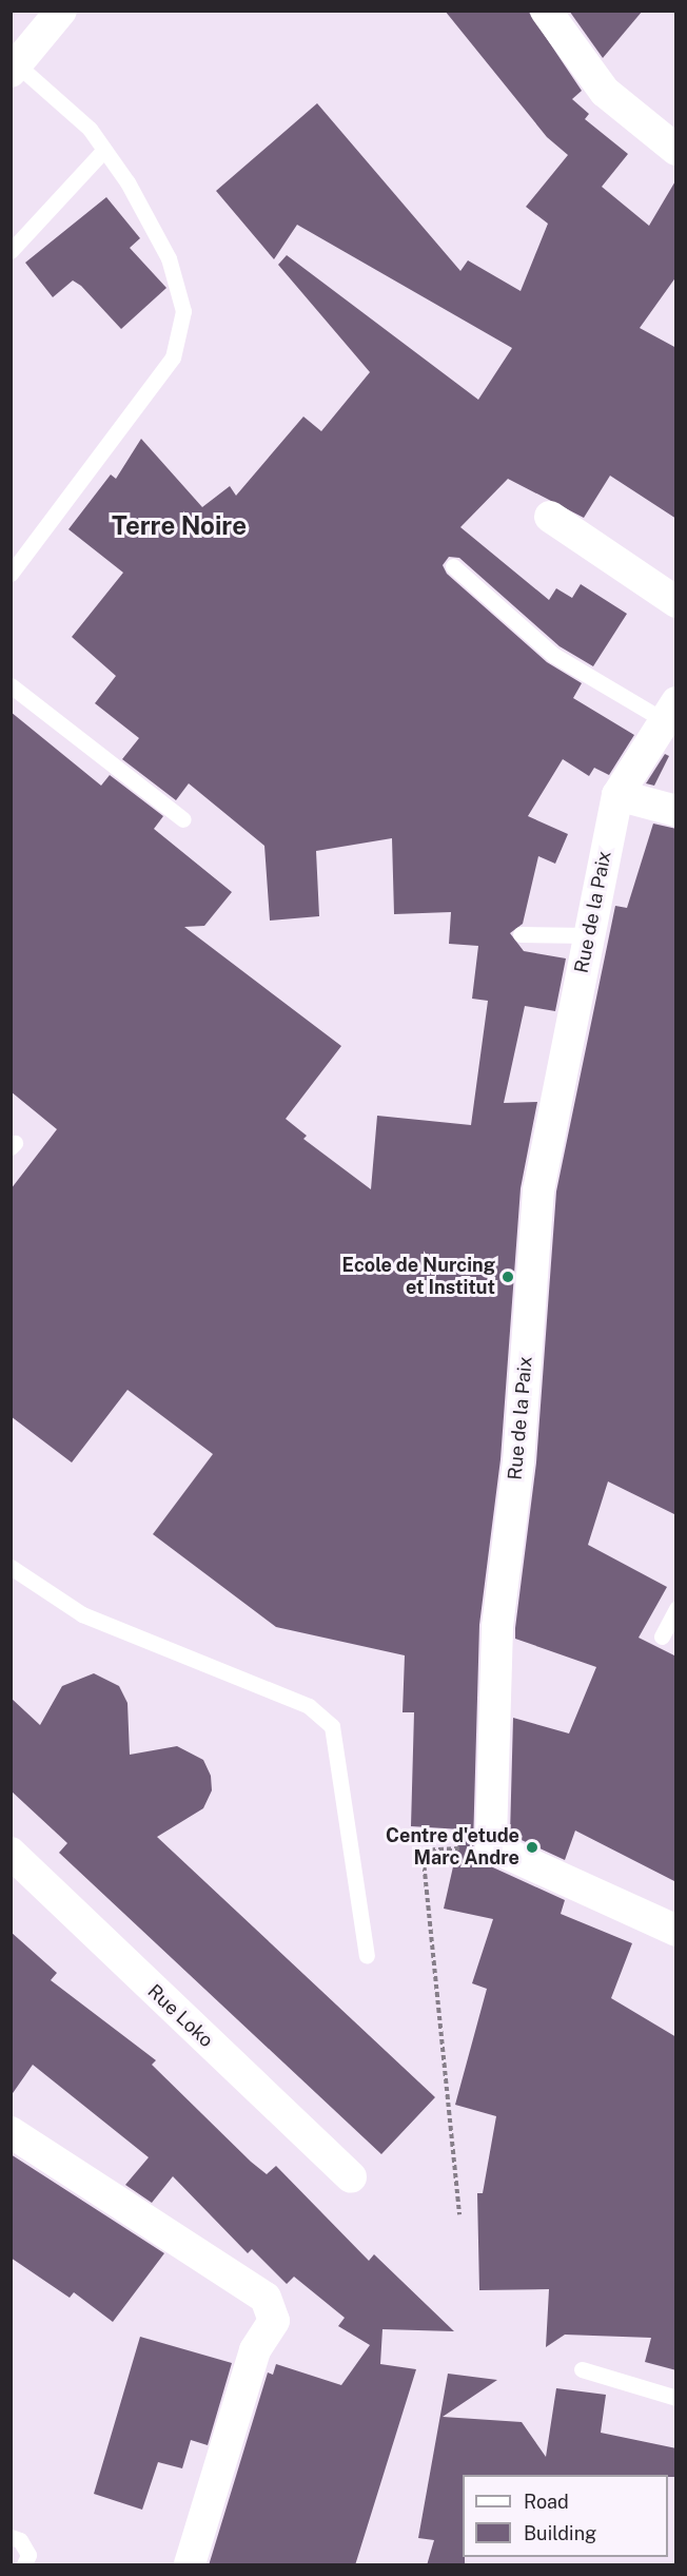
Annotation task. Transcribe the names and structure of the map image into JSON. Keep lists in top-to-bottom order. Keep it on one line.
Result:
{"streets":{"street":["Rue de la Paix","Rue Loko"]},"districts":["Terre Noire"],"places":["Ecole de Nurcing et Institut","Centre d'etude Marc Andre"],"legend":["Road","Building"]}
